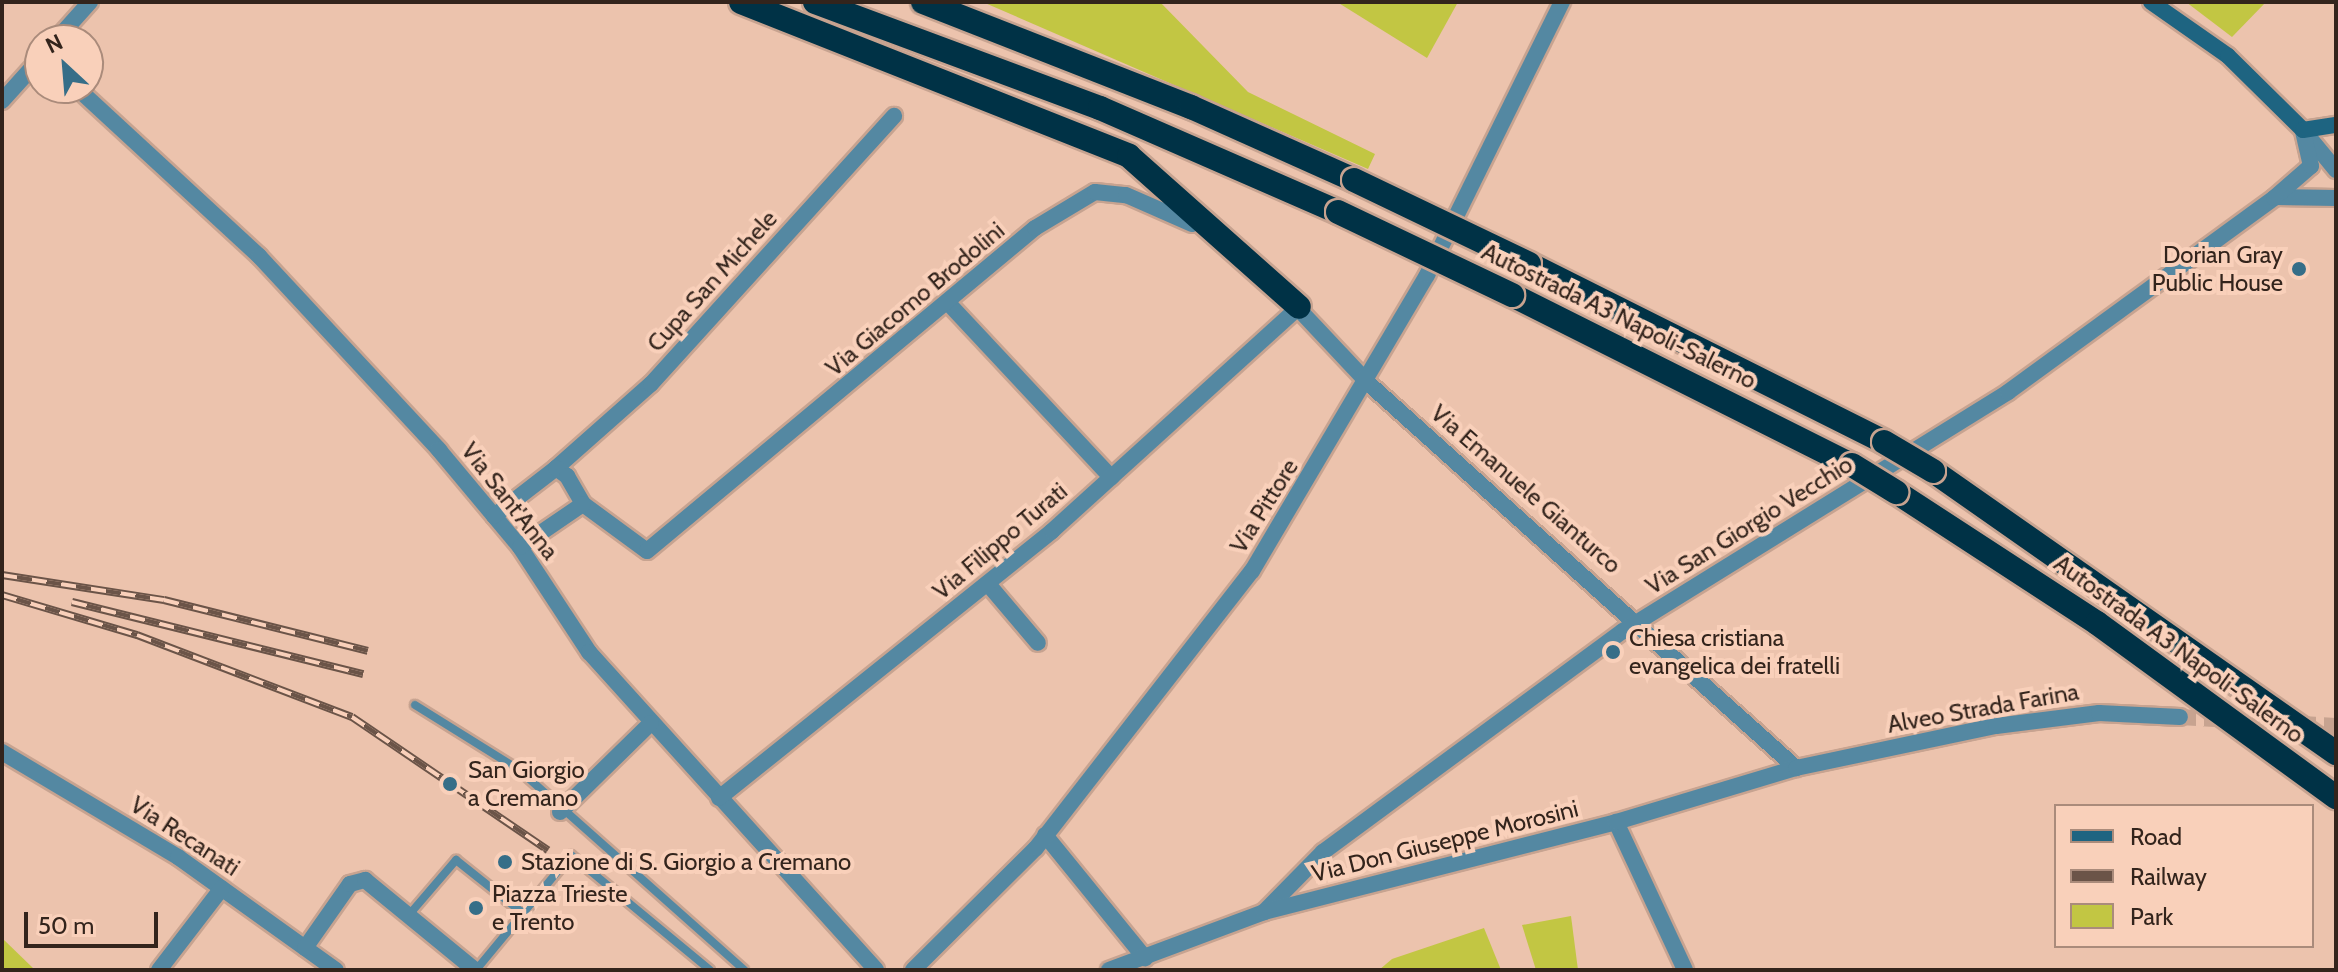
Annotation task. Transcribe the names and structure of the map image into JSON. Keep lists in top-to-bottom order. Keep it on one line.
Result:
{"streets":{"highway":["Autostrada A3 Napoli-Salerno"],"street":["Cupa San Michele","Via Giacomo Brodolini","Via Emanuele Gianturco","Via Sant'Anna","Via Pittore","Via San Giorgio Vecchio","Via Filippo Turati","Alveo Strada Farina","Via Recanati","Via Don Giuseppe Morosini"]},"crossings":[["Cupa San Michele","Via Sant'Anna"],["Via Giacomo Brodolini","Via Emanuele Gianturco"],["Via Giacomo Brodolini","Via Filippo Turati"],["Via Emanuele Gianturco","Via Pittore"],["Via Emanuele Gianturco","Via San Giorgio Vecchio"],["Via Emanuele Gianturco","Via Filippo Turati"],["Via Emanuele Gianturco","Alveo Strada Farina"],["Via Emanuele Gianturco","Via Don Giuseppe Morosini"],["Via Sant'Anna","Via Filippo Turati"],["Via San Giorgio Vecchio","Via Don Giuseppe Morosini"],["Alveo Strada Farina","Via Don Giuseppe Morosini"]],"places":["Dorian Gray Public House","Chiesa cristiana evangelica dei fratelli","San Giorgio a Cremano","Stazione di S. Giorgio a Cremano","Piazza Trieste e Trento"],"legend":["Road","Railway","Park"],"scale_bar":"50 m","north":"top left"}
